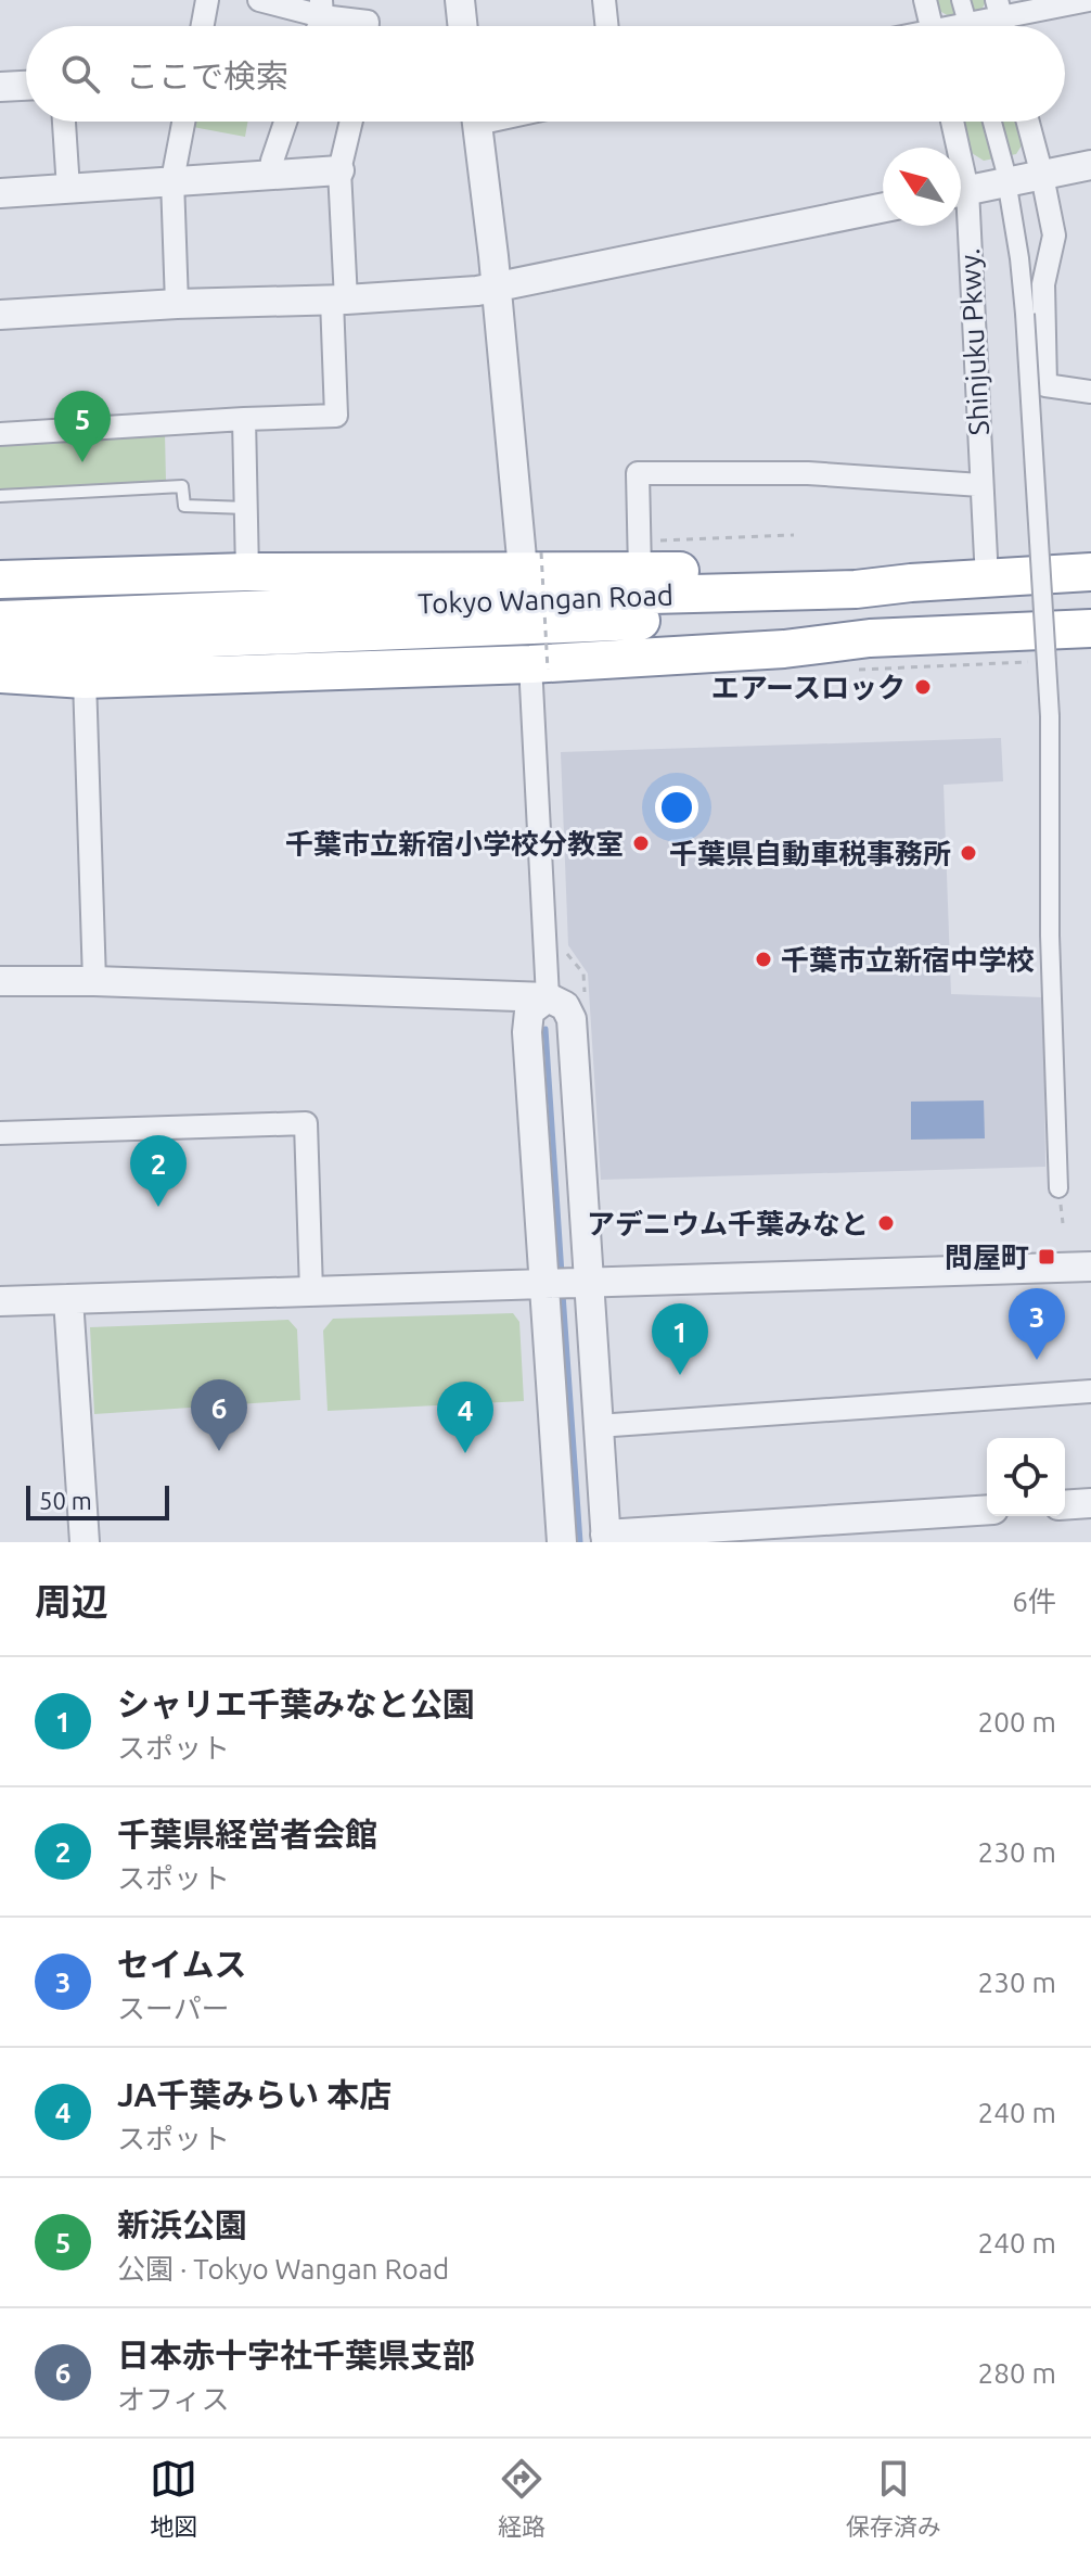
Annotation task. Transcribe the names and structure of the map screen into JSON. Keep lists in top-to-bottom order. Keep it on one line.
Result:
{"streets":{"highway":["Tokyo Wangan Road"],"street":["Shinjuku Pkwy."]},"crossings":[["Shinjuku Pkwy.","Tokyo Wangan Road"]],"places":{"other":["エアースロック","千葉市立新宿小学校分教室","千葉県自動車税事務所","千葉市立新宿中学校","アデニウム千葉みなと"],"transit":["問屋町"]},"scale_bar":"50 m","north":"top left","page":{"search":"ここで検索","pins":["5","2","3","1","6","4"],"scale":"50 m","heading":["周辺","6件"],"list":[{"mark":"1","name":"シャリエ千葉みなと公園","note":"スポット","value":"200 m"},{"mark":"2","name":"千葉県経営者会館","note":"スポット","value":"230 m"},{"mark":"3","name":"セイムス","note":"スーパー","value":"230 m"},{"mark":"4","name":"JA千葉みらい 本店","note":"スポット","value":"240 m"},{"mark":"5","name":"新浜公園","note":"公園 · Tokyo Wangan Road","value":"240 m"},{"mark":"6","name":"日本赤十字社千葉県支部","note":"オフィス","value":"280 m"}],"nav":["地図","経路","保存済み"]}}
